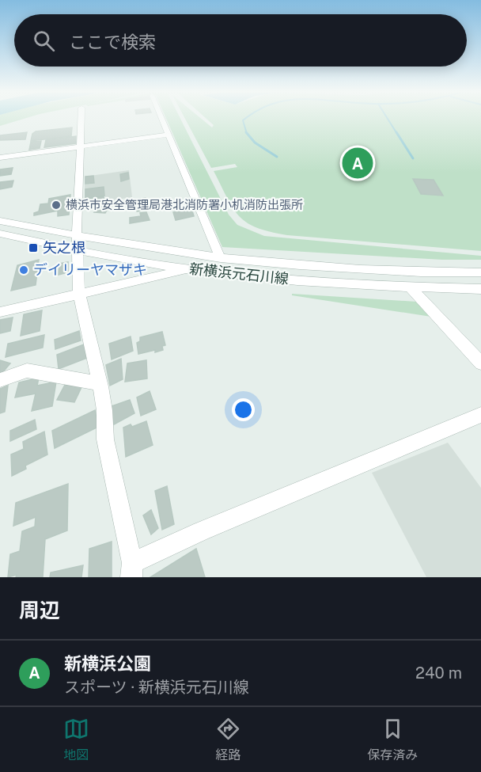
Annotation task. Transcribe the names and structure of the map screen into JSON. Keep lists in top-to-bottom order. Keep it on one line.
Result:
{"streets":{"street":["新横浜元石川線"]},"places":{"other":["横浜市安全管理局港北消防署小机消防出張所","デイリーヤマザキ"],"transit":["矢之根"]},"page":{"search":"ここで検索","pins":"A","heading":"周辺","list":[{"mark":"A","name":"新横浜公園","note":"スポーツ · 新横浜元石川線","value":"240 m"}],"nav":["地図","経路","保存済み"]}}
